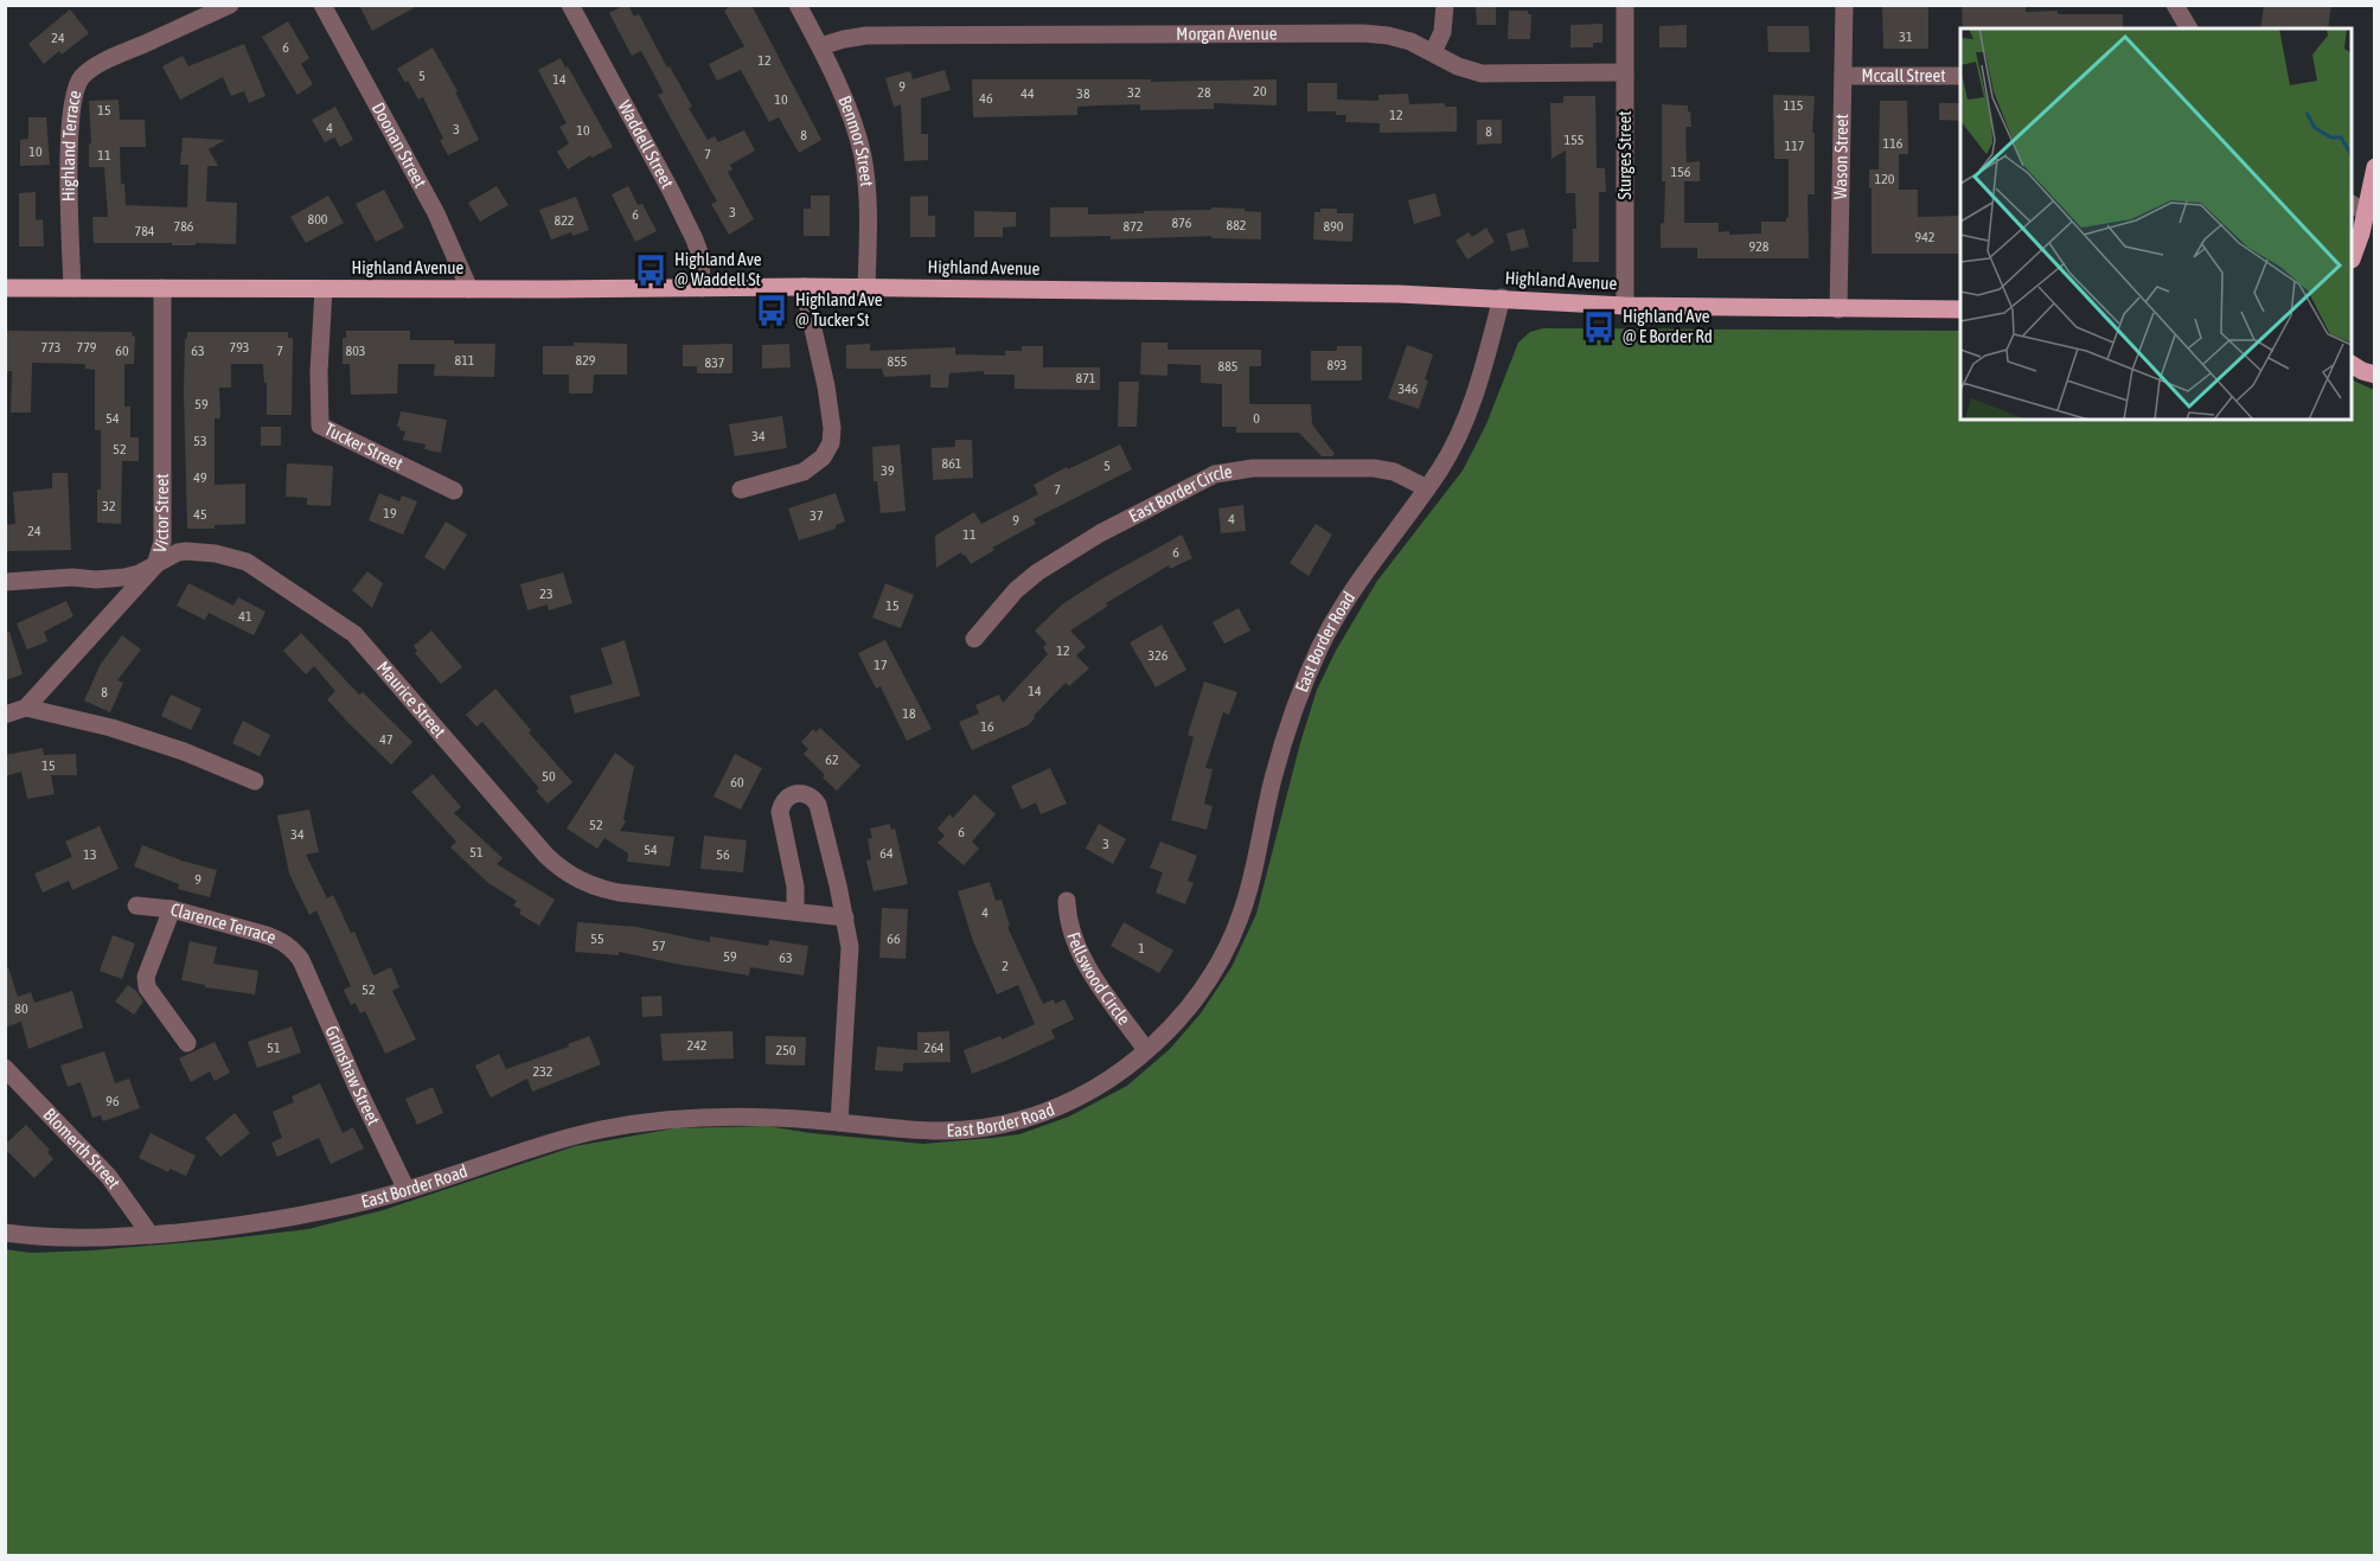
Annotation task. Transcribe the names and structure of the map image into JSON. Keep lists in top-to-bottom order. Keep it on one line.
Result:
{"streets":{"main road":["Highland Avenue"],"street":["Morgan Avenue","Mccall Street","Benmor Street","Waddell Street","Highland Terrace","Doonan Street","Sturges Street","Wason Street","Tucker Street","East Border Circle","Victor Street","East Border Road","Maurice Street","Clarence Terrace","Fellswood Circle","Grimshaw Street","Blomerth Street"]},"crossings":[["Morgan Avenue","Benmor Street"],["Morgan Avenue","Sturges Street"],["Mccall Street","Wason Street"],["Benmor Street","Highland Avenue"],["Waddell Street","Highland Avenue"],["Highland Terrace","Highland Avenue"],["Doonan Street","Highland Avenue"],["Sturges Street","Highland Avenue"],["Wason Street","Highland Avenue"],["Highland Avenue","Tucker Street"],["Highland Avenue","Victor Street"],["Highland Avenue","East Border Road"],["East Border Circle","East Border Road"],["Victor Street","Maurice Street"],["East Border Road","Fellswood Circle"],["East Border Road","Grimshaw Street"],["East Border Road","Blomerth Street"],["Clarence Terrace","Grimshaw Street"]],"places":{"bus stop":["Highland Ave @ Waddell St","Highland Ave @ Tucker St","Highland Ave @ E Border Rd"]},"house_numbers":["31","24","6","12","5","14","9","20","32","28","44","38","46","10","115","15","12","4","3","10","8","8","155","116","117","10","7","11","156","120","3","6","800","822","876","882","786","872","890","784","942","928","773","779","793","60","63","7","803","811","829","855","837","893","885","871","346","59","54","0","34","53","52","861","5","39","49","7","32","19","45","37","4","9","24","11","6","23","15","41","12","326","17","14","8","18","16","47","62","15","50","60","52","6","34","3","54","51","64","13","56","9","4","55","66","57","1","59","63","2","52","80","242","51","264","250","232","96"]}
